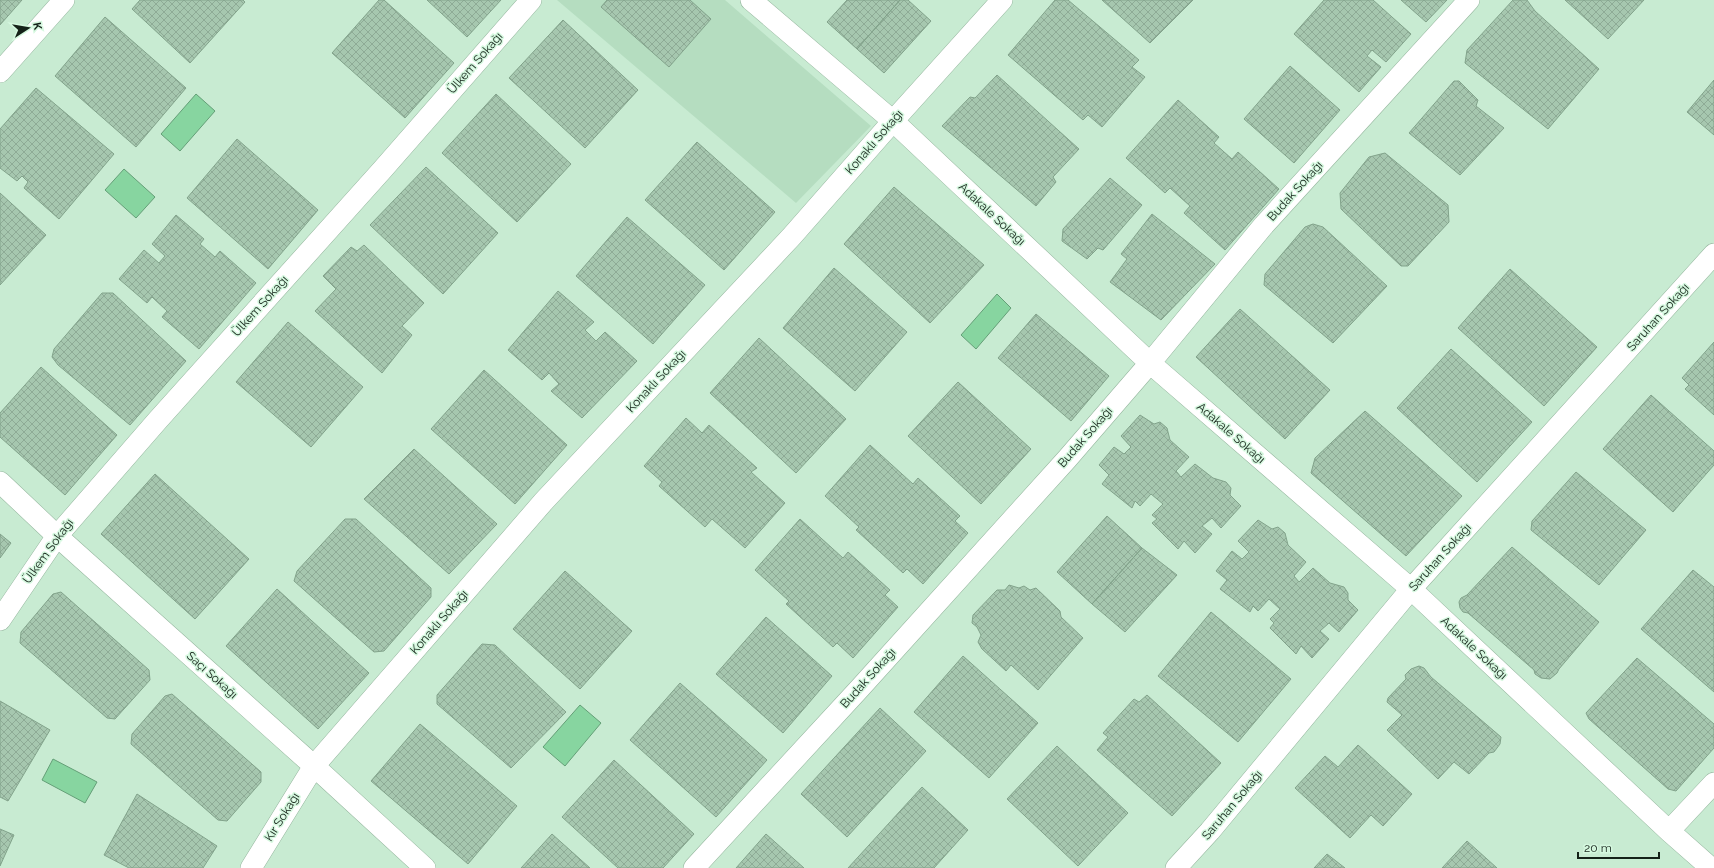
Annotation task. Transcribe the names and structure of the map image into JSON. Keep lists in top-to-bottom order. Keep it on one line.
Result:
{"streets":{"street":["Ülkem Sokağı","Konaklı Sokağı","Budak Sokağı","Adakale Sokağı","Saruhan Sokağı","Saçı Sokağı","Kır Sokağı"]},"crossings":[["Ülkem Sokağı","Saçı Sokağı"],["Konaklı Sokağı","Adakale Sokağı"],["Konaklı Sokağı","Saçı Sokağı"],["Konaklı Sokağı","Kır Sokağı"],["Budak Sokağı","Adakale Sokağı"],["Adakale Sokağı","Saruhan Sokağı"],["Saçı Sokağı","Kır Sokağı"]],"scale_bar":"20 m","north":"right"}
